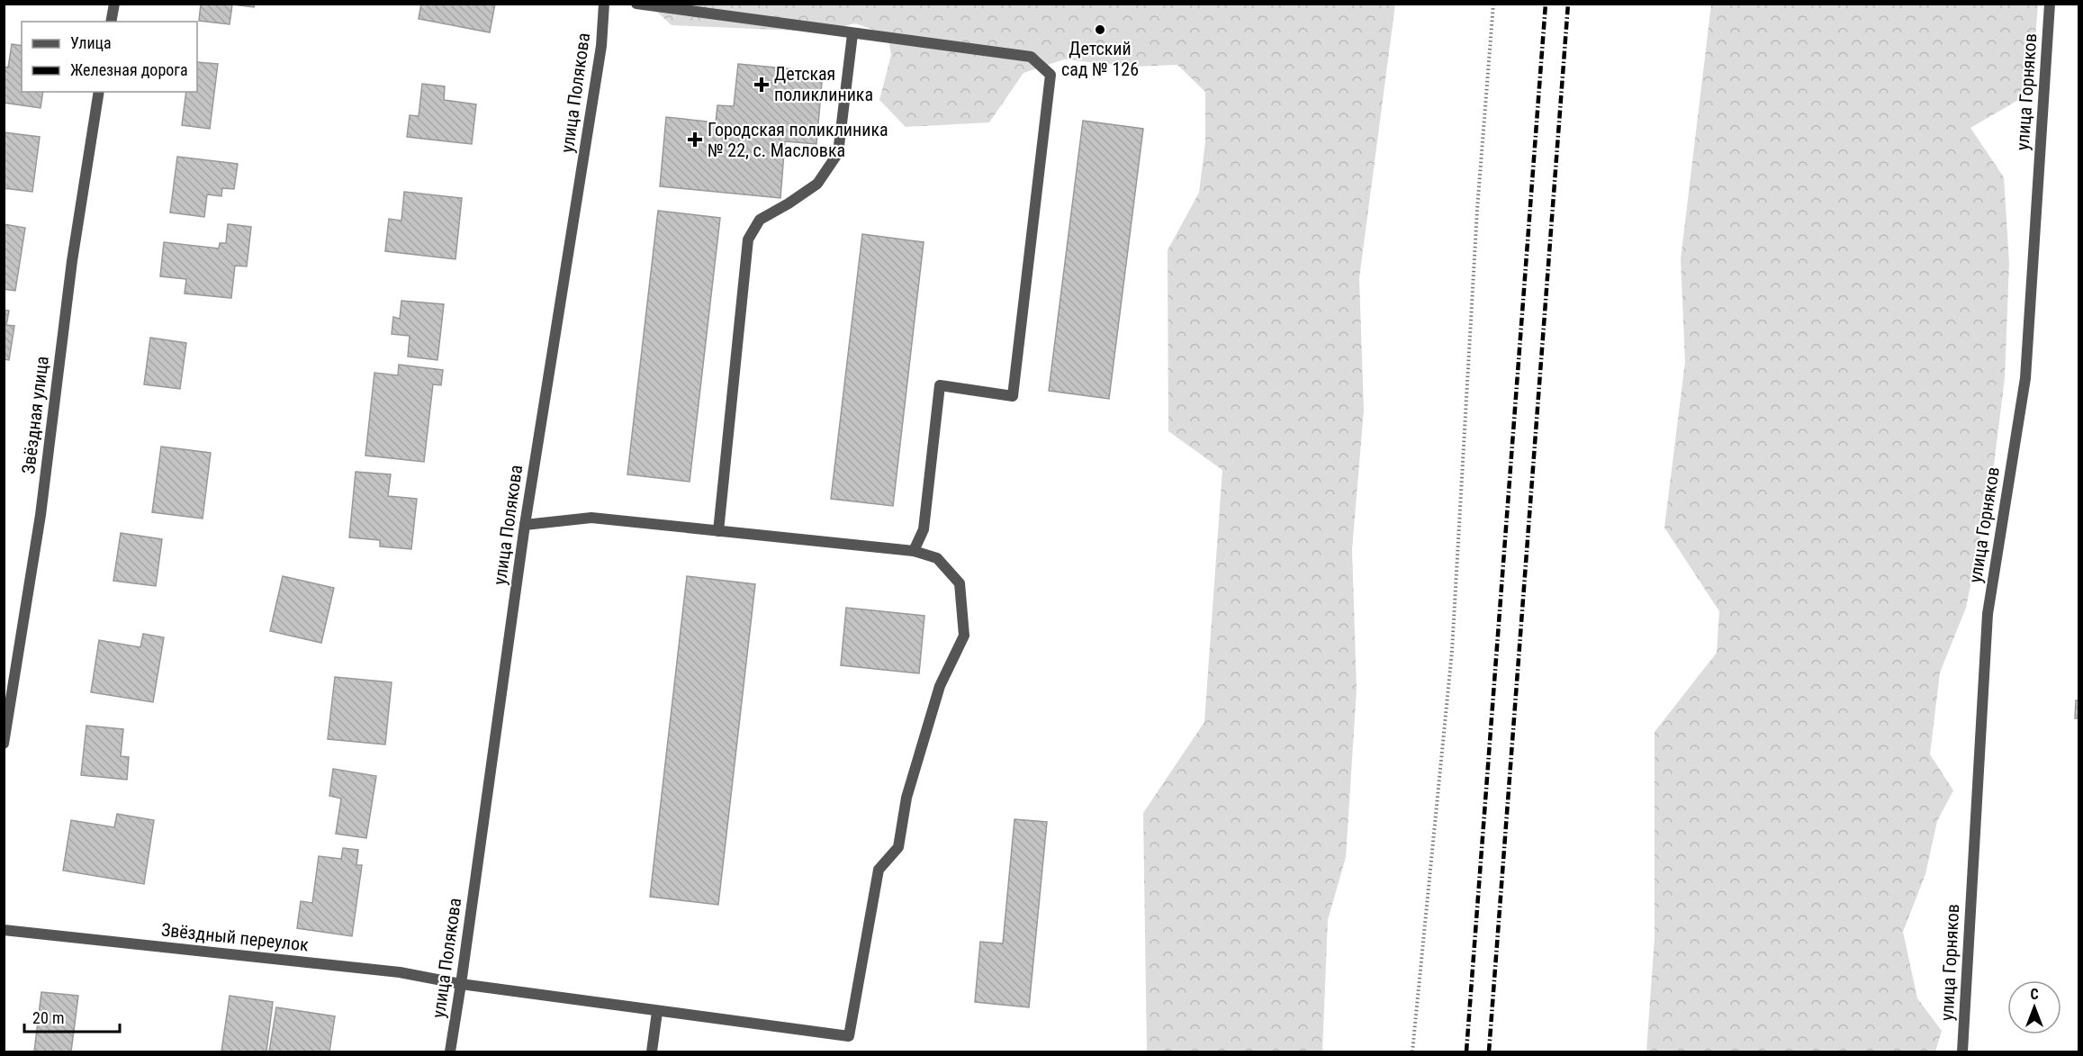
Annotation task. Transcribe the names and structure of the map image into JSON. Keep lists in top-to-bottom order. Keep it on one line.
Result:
{"streets":{"street":["улица Горняков","улица Полякова","Звёздная улица","Звёздный переулок"]},"crossings":[["улица Полякова","Звёздный переулок"]],"places":{"other":["Детский сад № 126"],"health":["Детская поликлиника","Городская поликлиника № 22, с. Масловка"]},"legend":["Улица","Железная дорога"],"scale_bar":"20 m","north":"top"}
